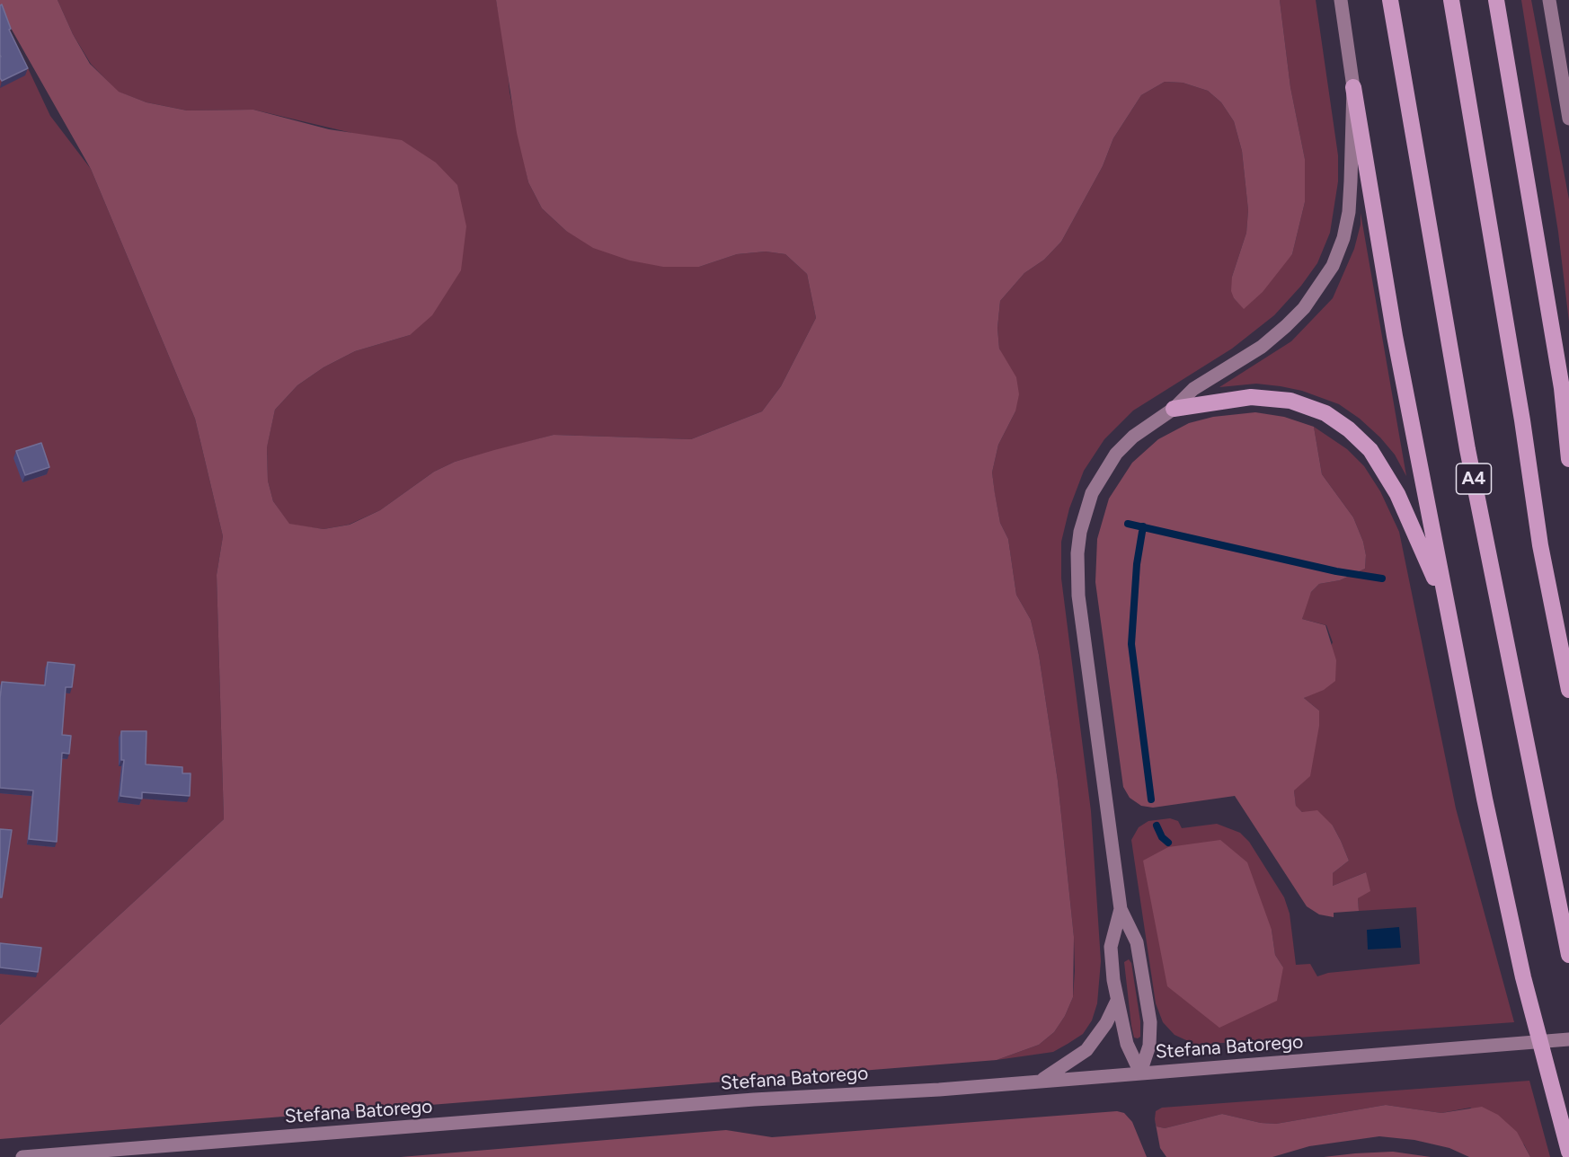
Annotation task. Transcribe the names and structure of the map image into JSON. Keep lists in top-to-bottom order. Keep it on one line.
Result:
{"streets":{"highway":["A4"],"street":["Stefana Batorego"]}}
